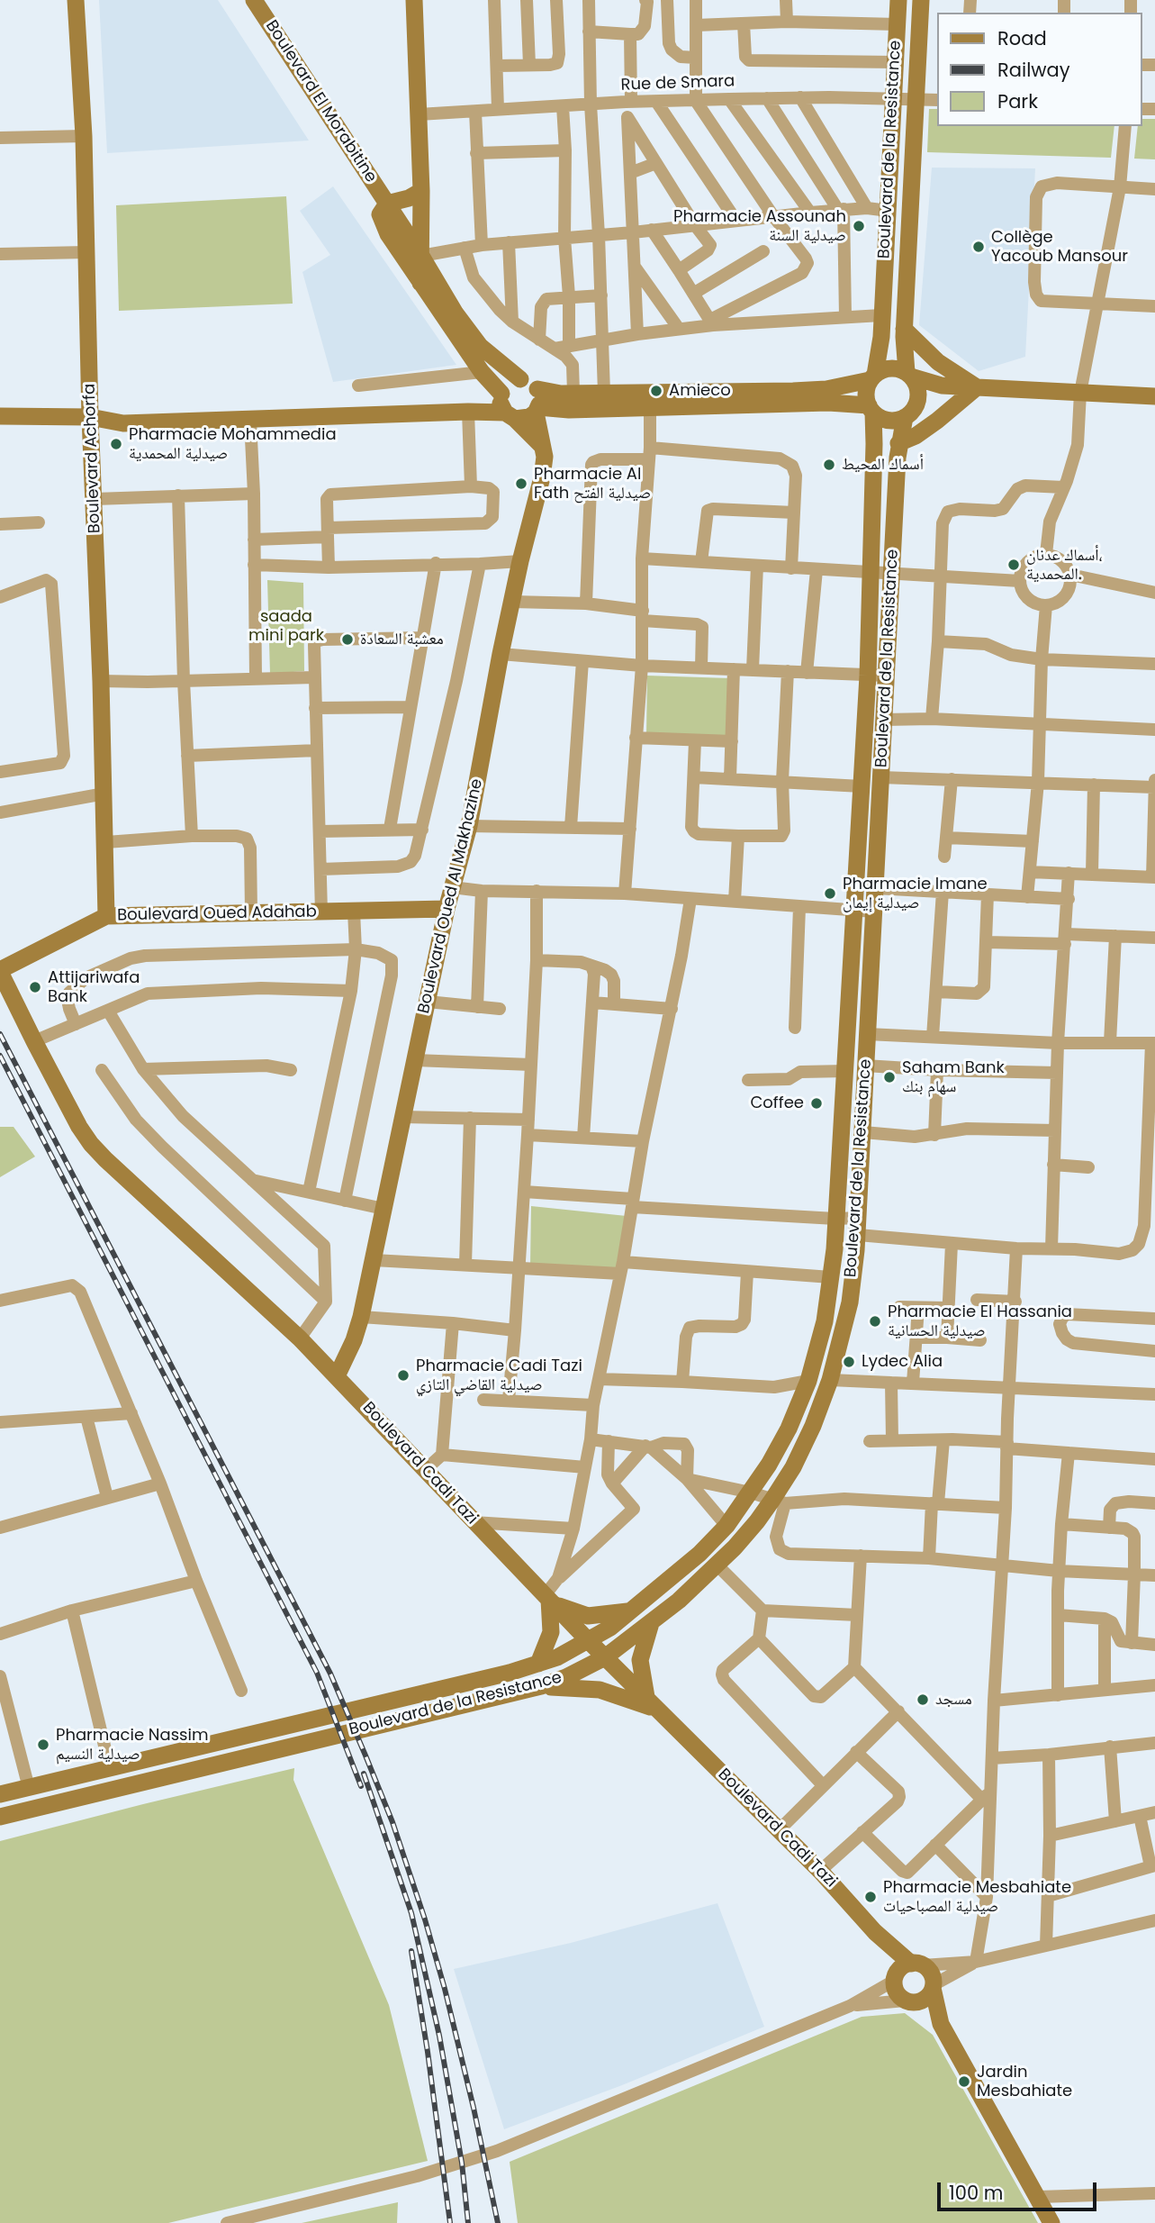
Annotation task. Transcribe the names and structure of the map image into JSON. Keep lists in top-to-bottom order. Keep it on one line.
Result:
{"streets":{"main road":["Boulevard El Morabitine","Boulevard de la Resistance","Boulevard Achorfa","Boulevard Oued Al Makhazine","Boulevard Oued Adahab","Boulevard Cadi Tazi"],"street":["Rue de Smara"]},"crossings":[["Rue de Smara","Boulevard de la Resistance"],["Boulevard El Morabitine","Boulevard Oued Al Makhazine"],["Boulevard de la Resistance","Boulevard Cadi Tazi"],["Boulevard Achorfa","Boulevard Oued Adahab"],["Boulevard Oued Al Makhazine","Boulevard Oued Adahab"],["Boulevard Oued Al Makhazine","Boulevard Cadi Tazi"],["Boulevard Oued Adahab","Boulevard Cadi Tazi"]],"parks":["saada mini park"],"places":["Pharmacie Assounah صيدلية السنة","Collège Yacoub Mansour","Amieco","Pharmacie Mohammedia صيدلية المحمدية","أسماك المحيط","Pharmacie Al Fath صيدلية الفتح","أسماك عدنان، المحمدية.","معشبة السعادة","Pharmacie Imane صيدلية إيمان","Attijariwafa Bank","Saham Bank سهام بنك","Coffee","Pharmacie El Hassania صيدلية الحسانية","Lydec Alia","Pharmacie Cadi Tazi صيدلية القاضي التازي","مسجد","Pharmacie Nassim صيدلية النسيم","Pharmacie Mesbahiate صيدلية المصباحيات","Jardin Mesbahiate"],"legend":["Road","Railway","Park"],"scale_bar":"100 m"}
